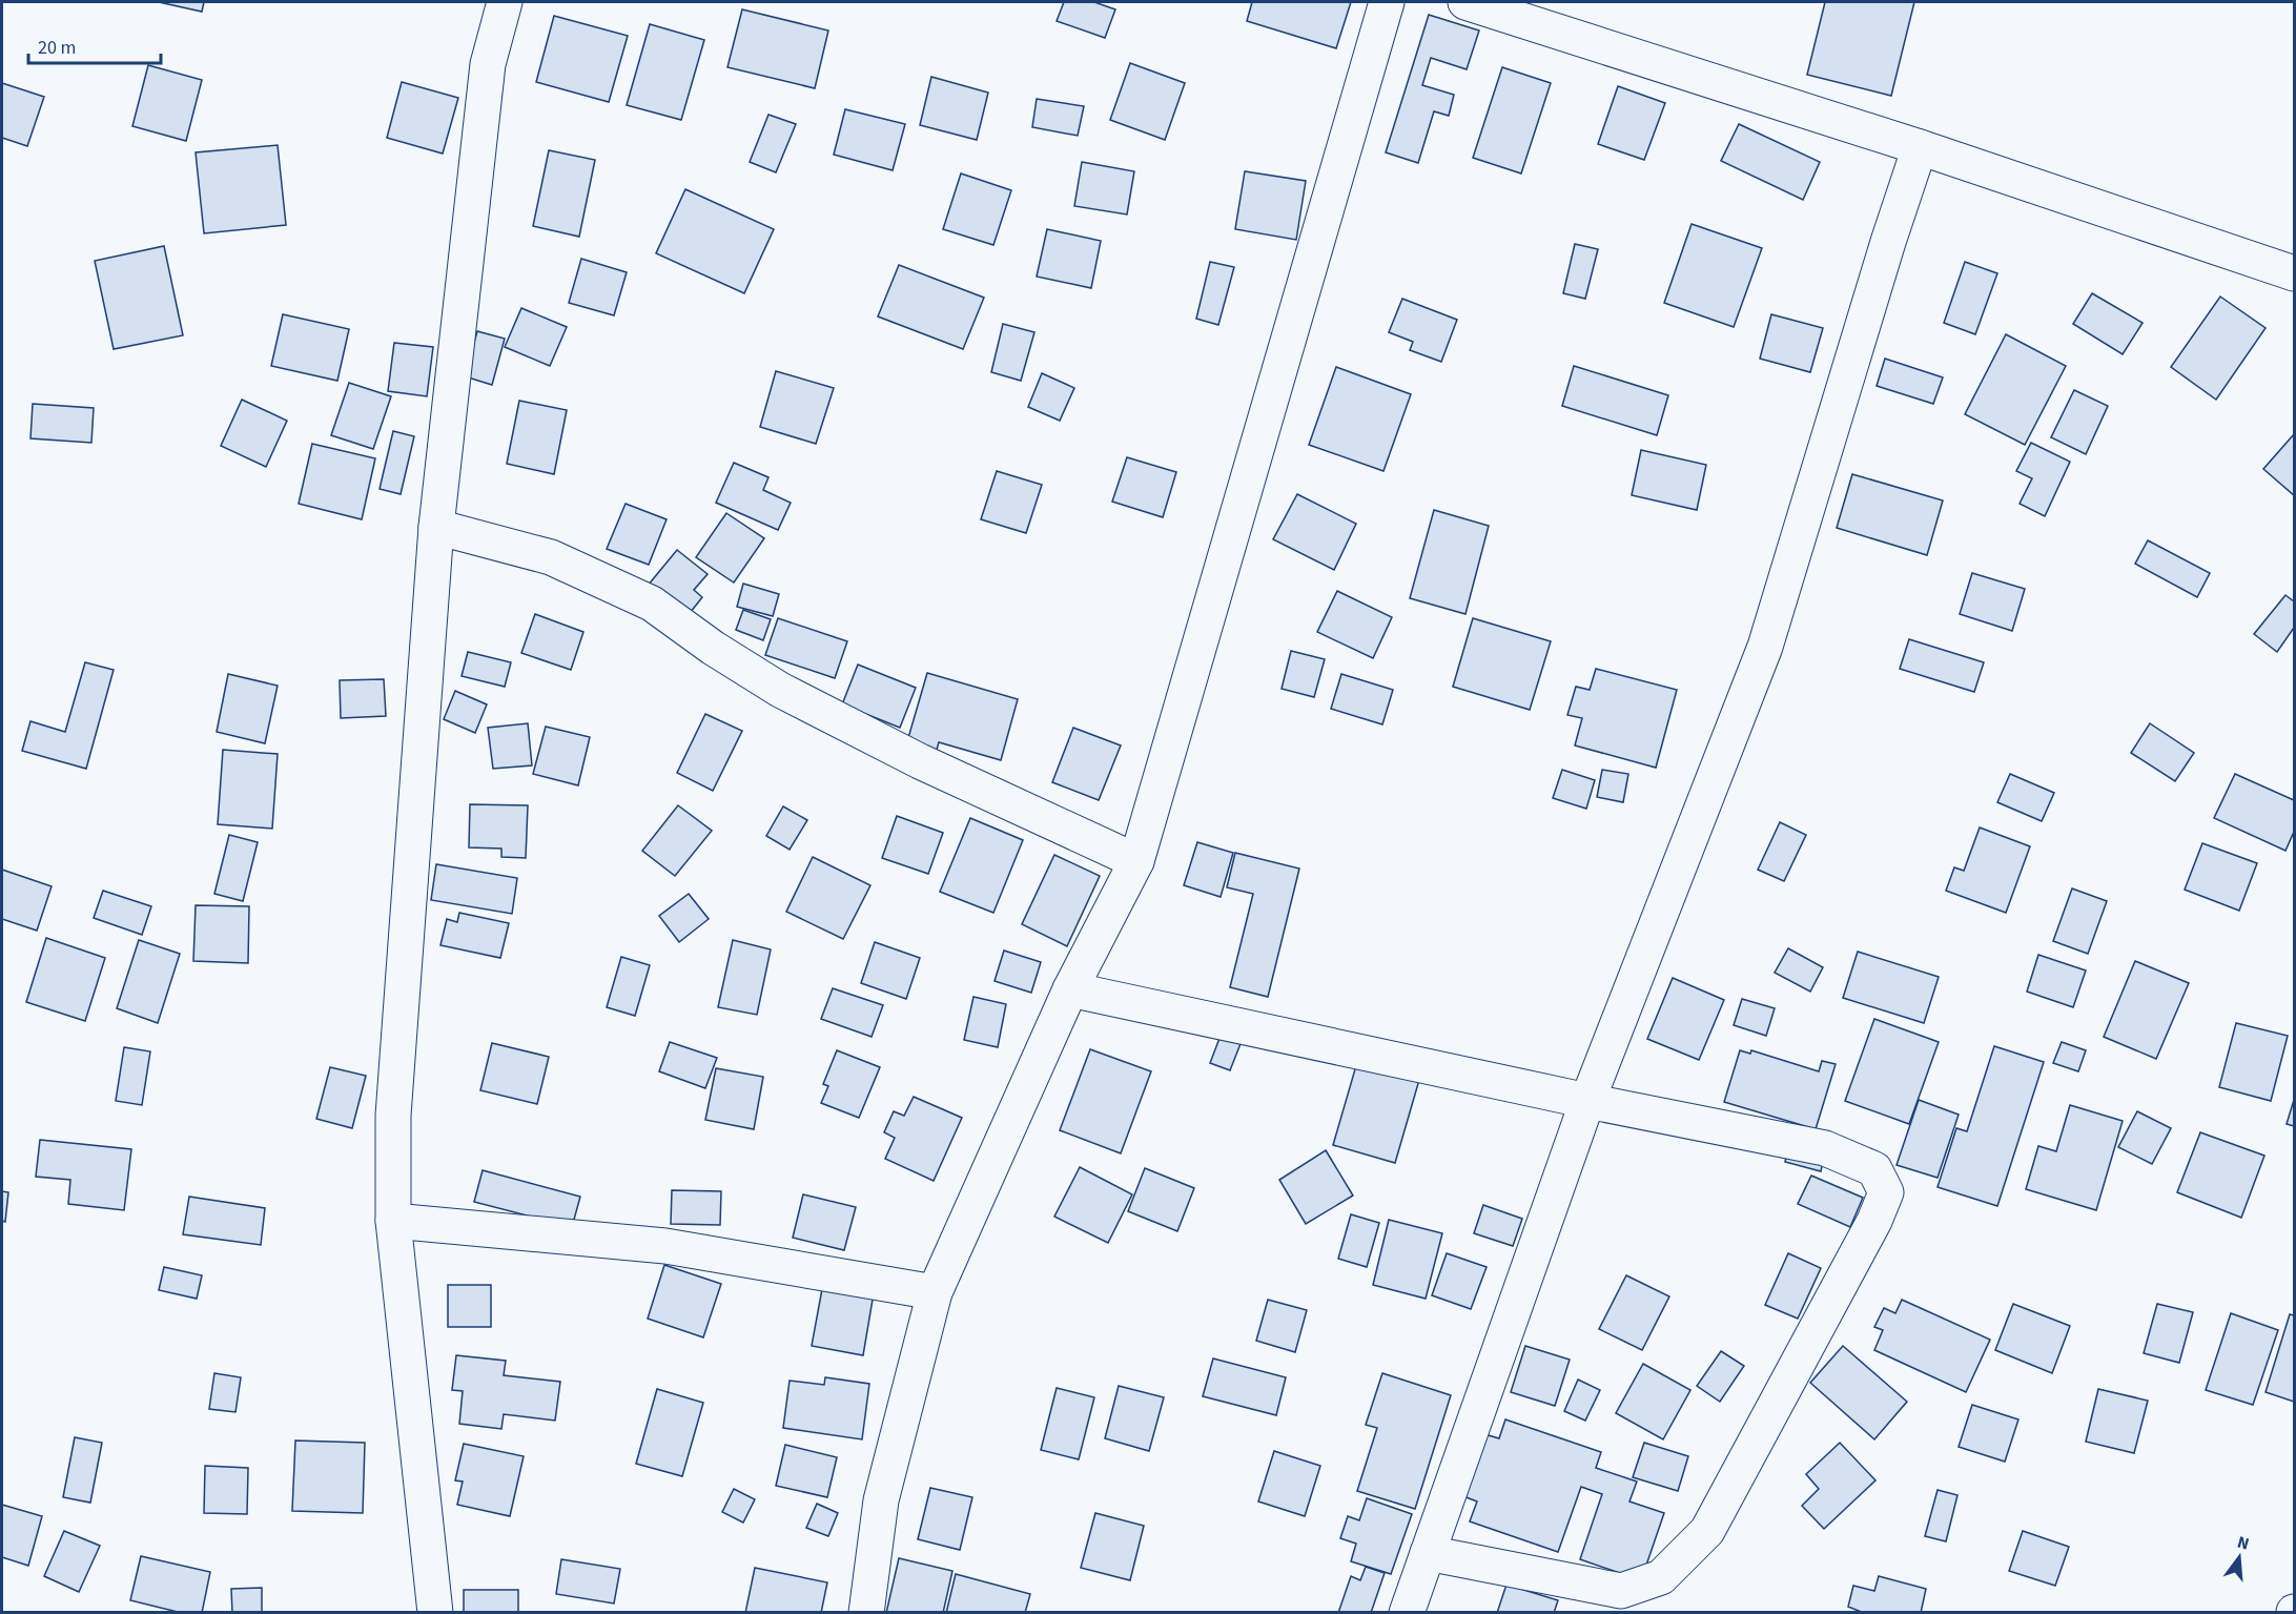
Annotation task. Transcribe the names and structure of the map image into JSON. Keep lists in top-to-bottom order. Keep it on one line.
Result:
{"scale_bar":"20 m","north":"top"}
